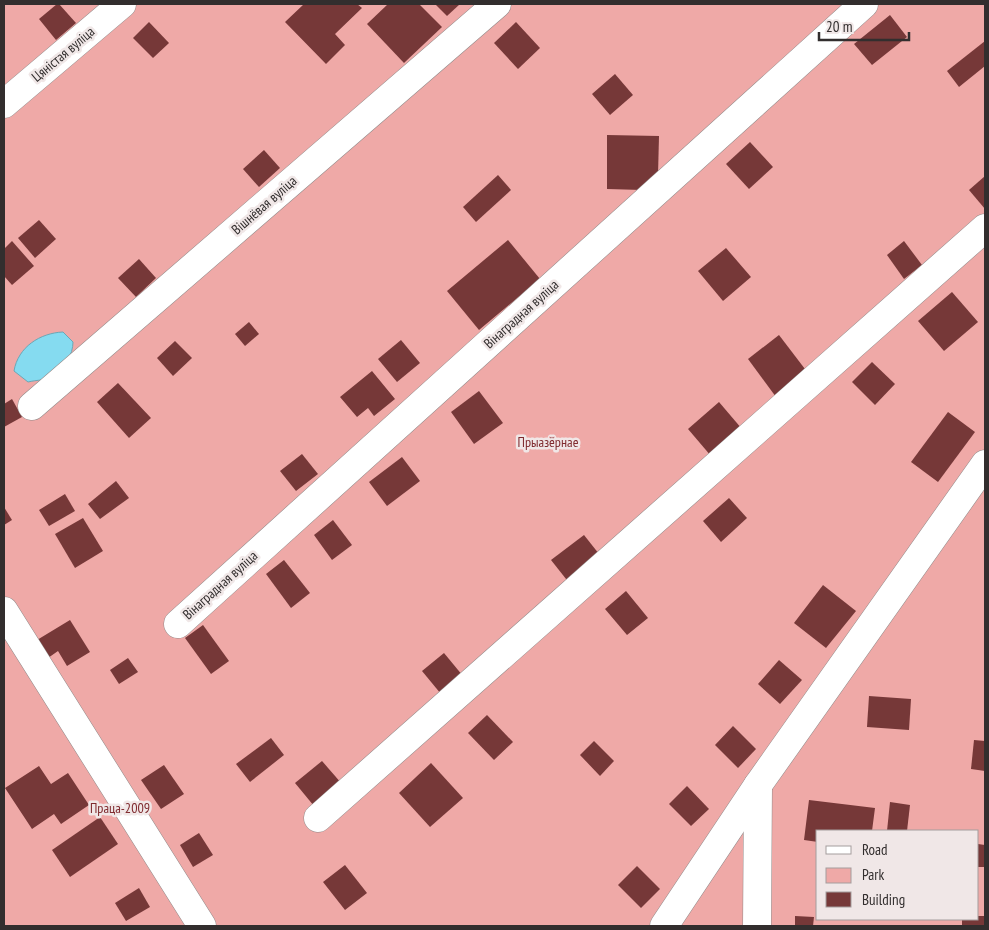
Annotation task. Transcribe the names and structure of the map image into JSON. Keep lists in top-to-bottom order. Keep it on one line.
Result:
{"streets":{"lane":["Цяністая вуліца","Вішнёвая вуліца","Вінаградная вуліца"]},"parks":["Прыазёрнае","Праца-2009"],"legend":["Road","Park","Building"],"scale_bar":"20 m"}
